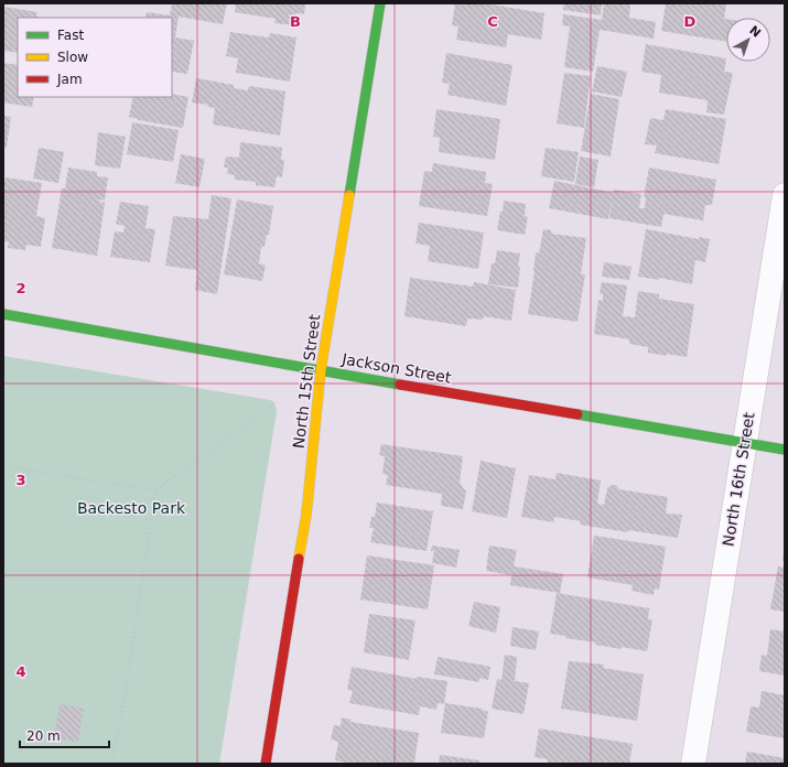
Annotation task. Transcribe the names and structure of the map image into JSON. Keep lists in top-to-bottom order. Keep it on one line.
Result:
{"streets":{"street":["Jackson Street","North 15th Street","North 16th Street"]},"crossings":[["Jackson Street","North 15th Street"],["Jackson Street","North 16th Street"]],"parks":["Backesto Park"],"legend":["Fast","Slow","Jam"],"scale_bar":"20 m","north":"top right","grid":{"columns":["B","C","D"],"rows":["2","3","4"]}}
